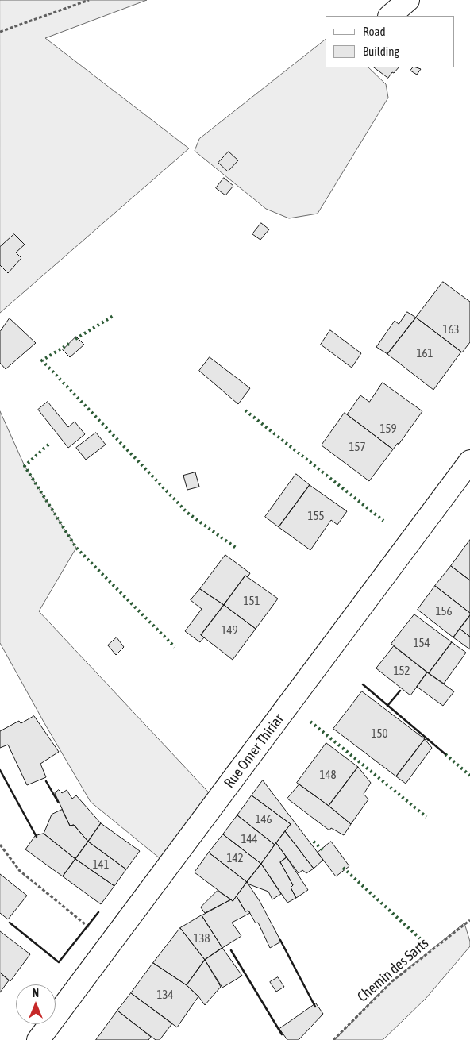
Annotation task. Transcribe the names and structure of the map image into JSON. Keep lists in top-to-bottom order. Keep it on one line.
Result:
{"streets":{"street":["Rue Omer Thiriar"],"path":["Chemin des Sarts"]},"house_numbers":["163","161","159","157","155","151","156","149","154","152","150","148","146","144","142","141","138","134"],"legend":["Road","Building"],"north":"top"}
